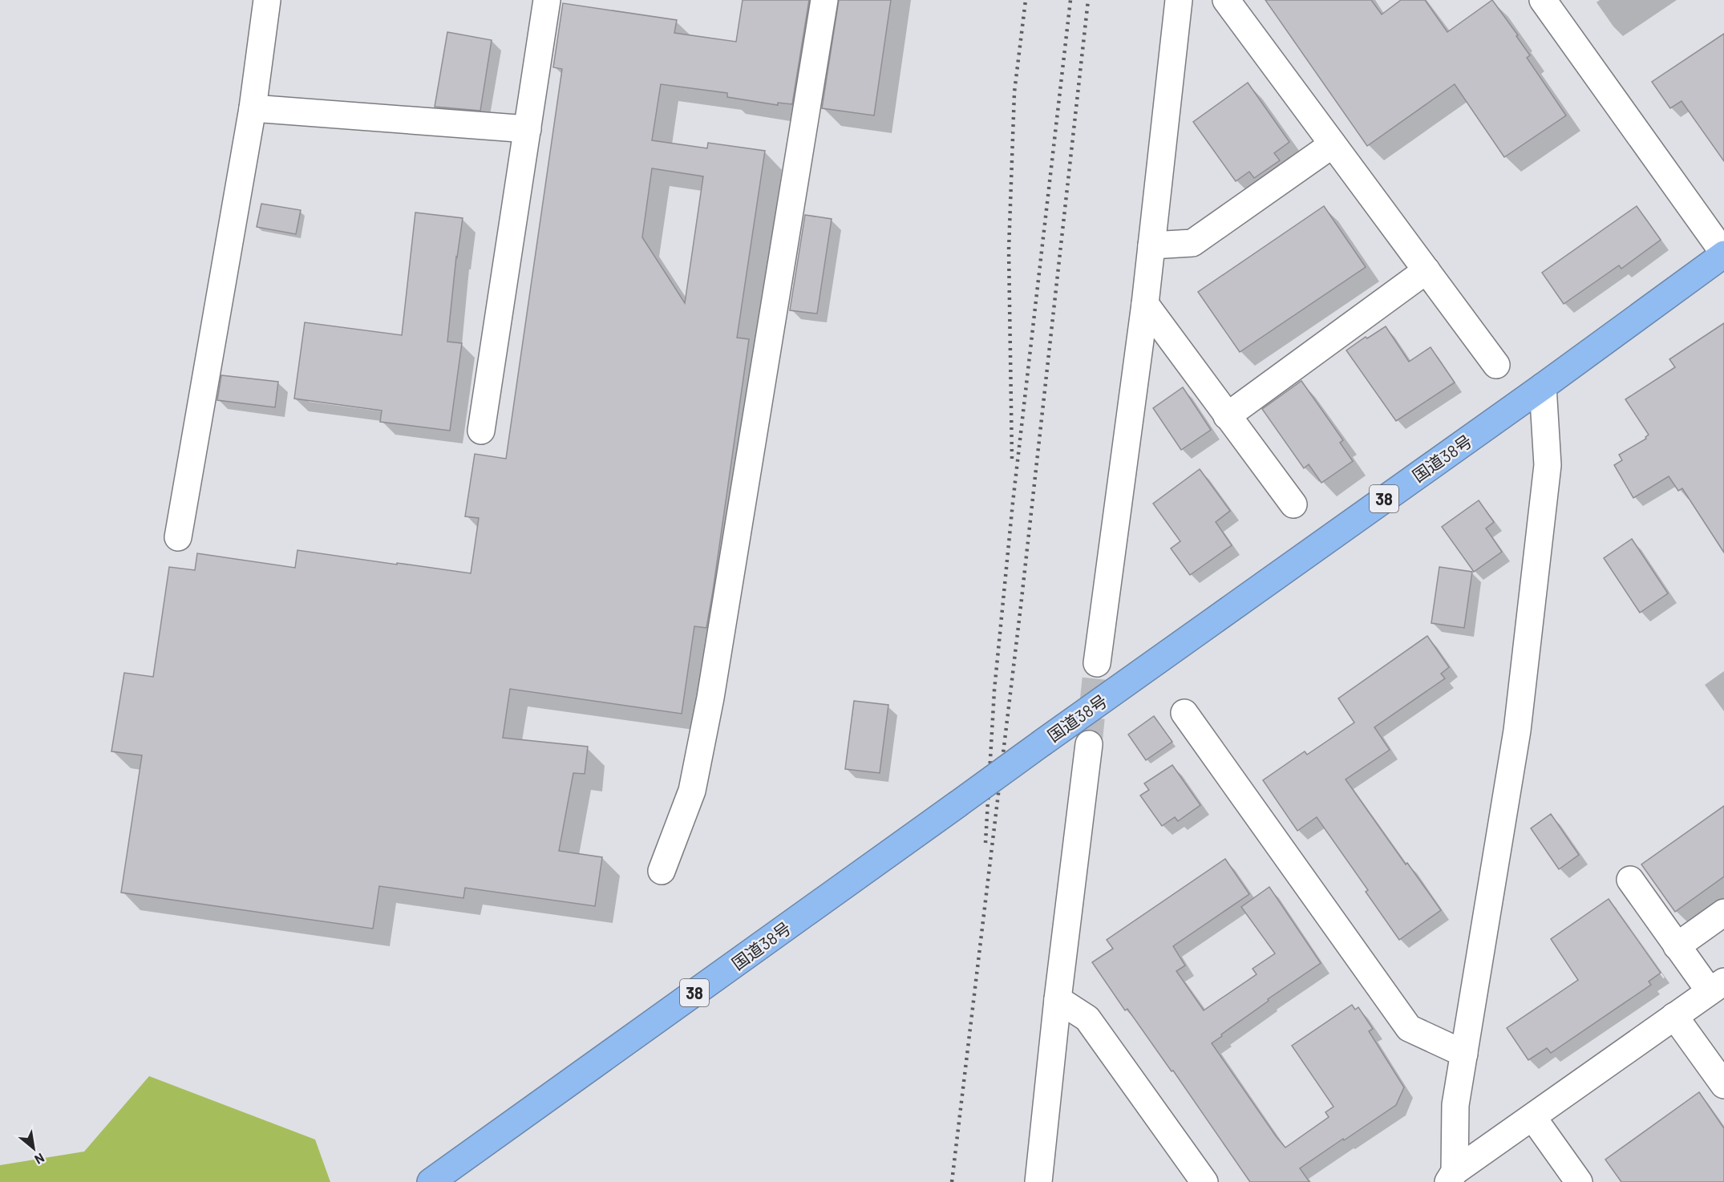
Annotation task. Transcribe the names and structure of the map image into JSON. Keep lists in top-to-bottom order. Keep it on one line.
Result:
{"streets":{"highway":["国道38号","38"]},"north":"bottom right"}
